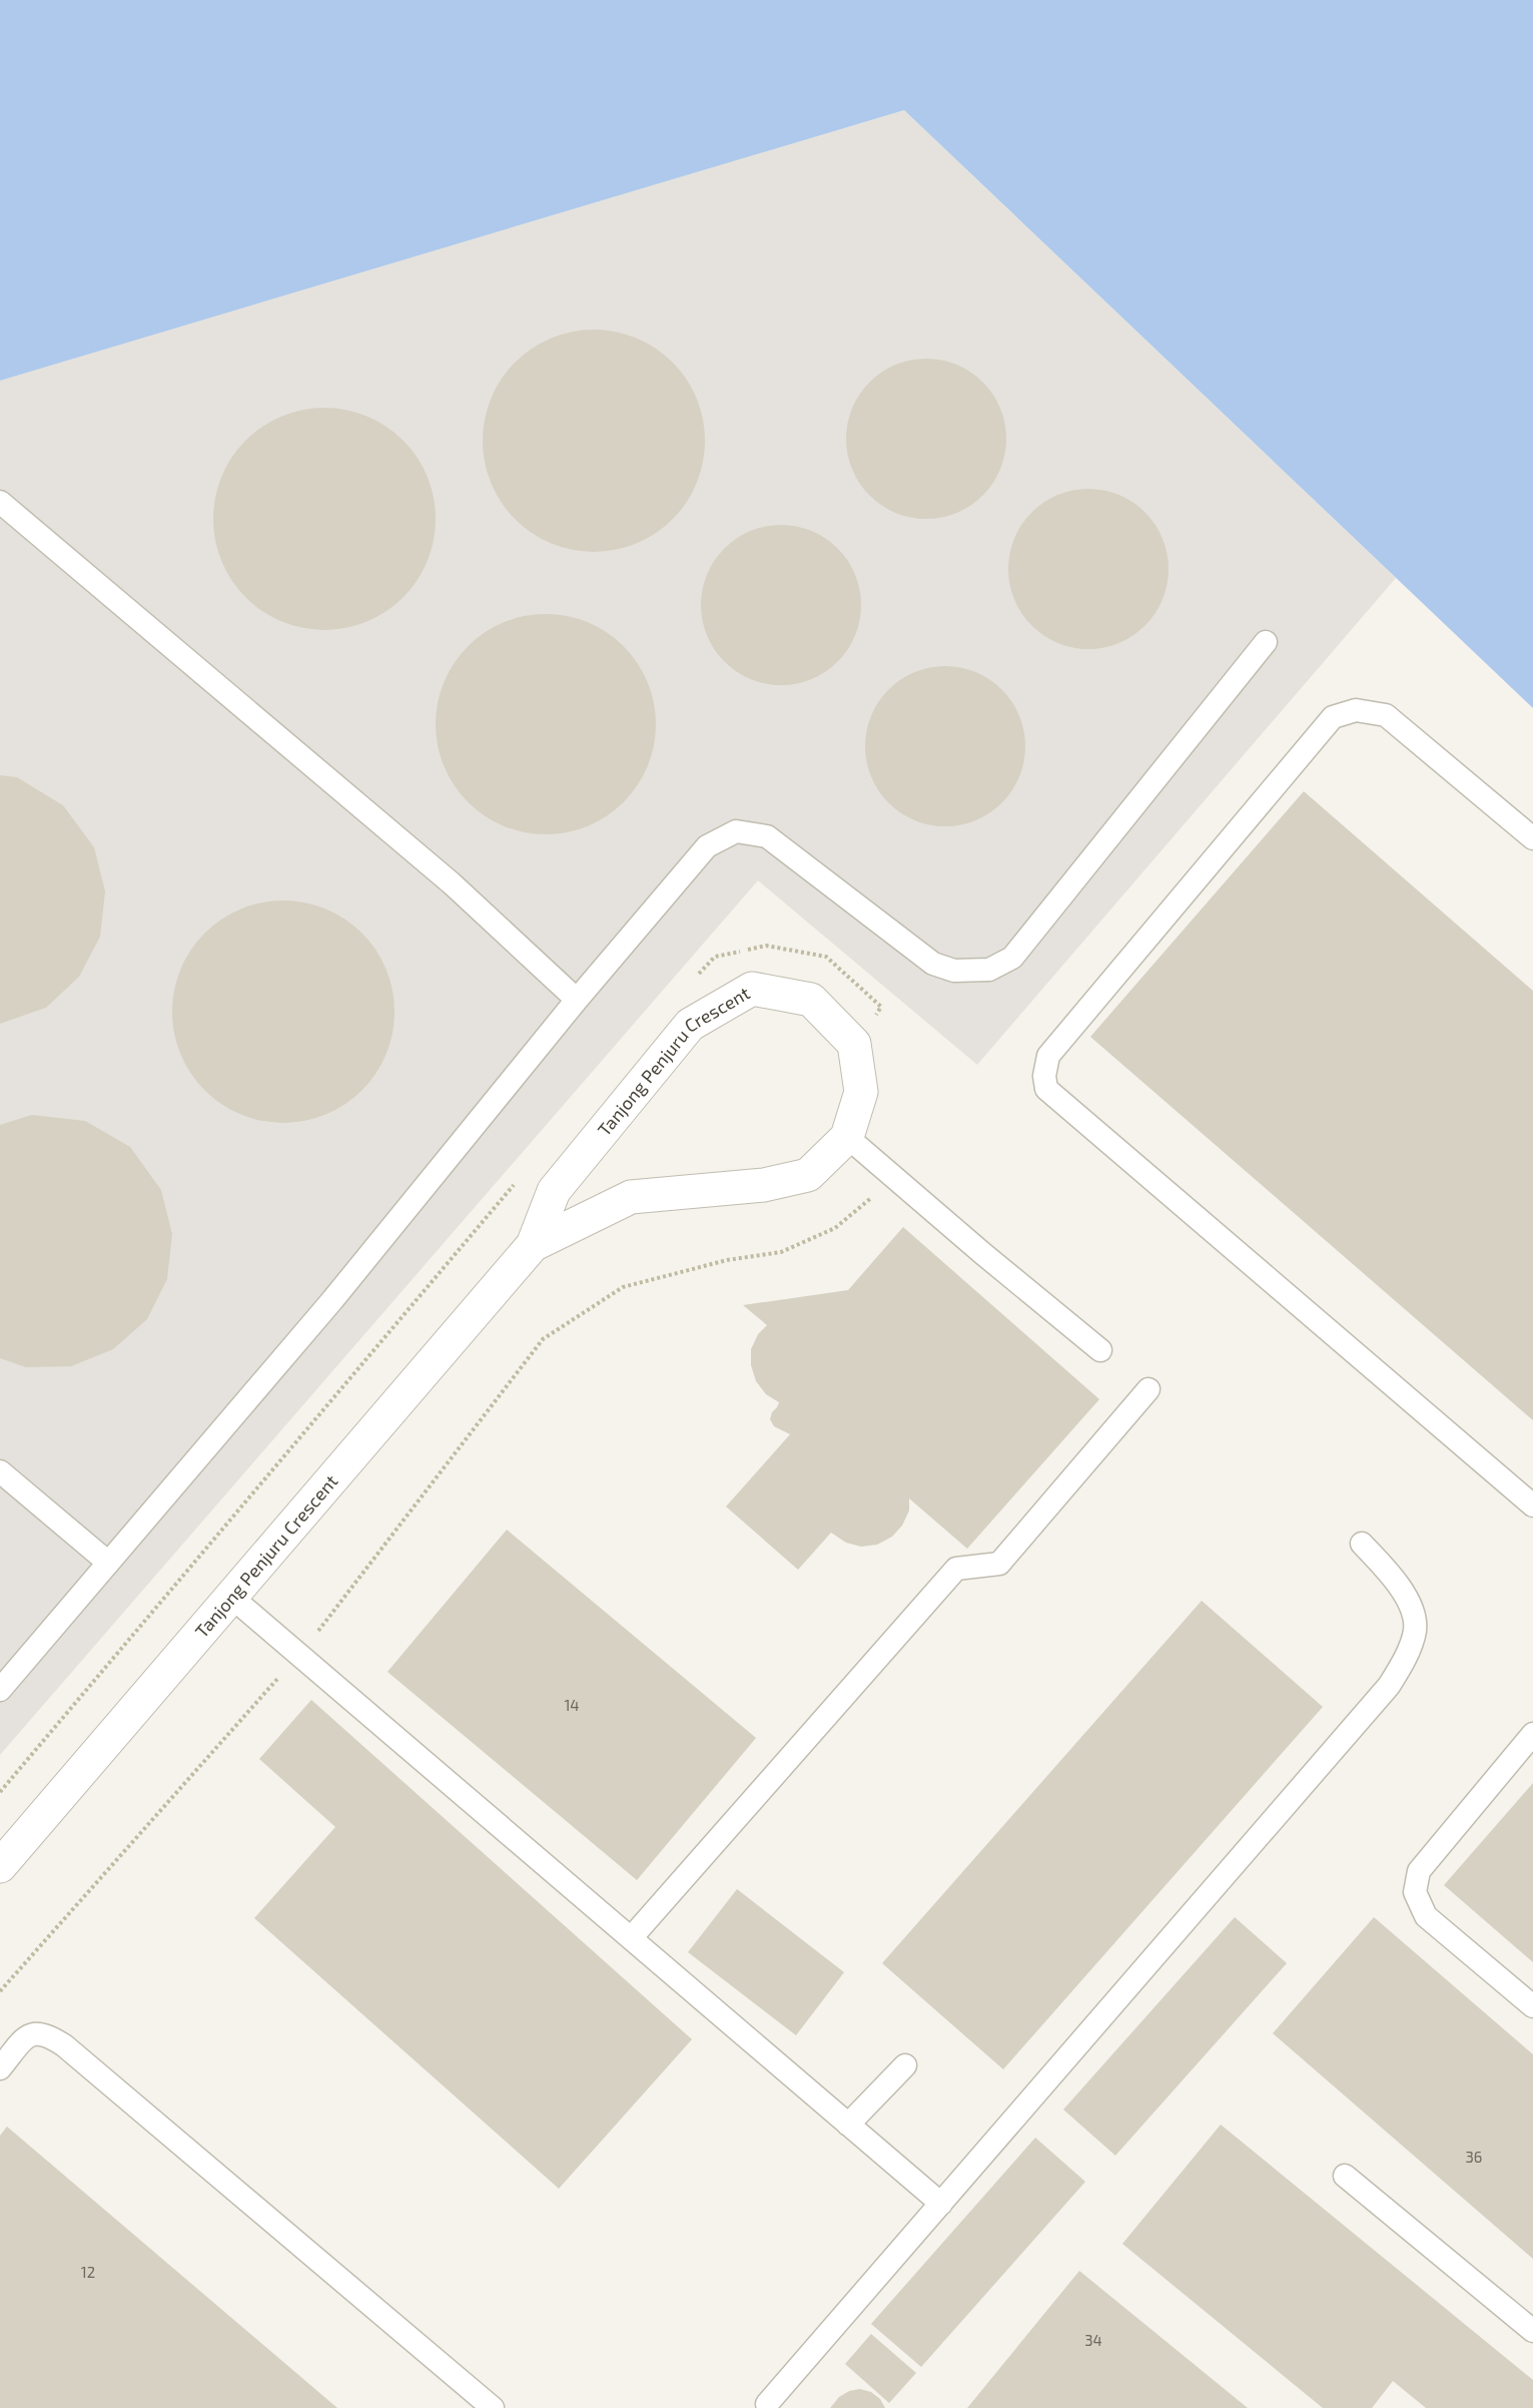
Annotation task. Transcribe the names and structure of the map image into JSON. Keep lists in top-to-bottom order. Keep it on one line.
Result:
{"streets":{"street":["Tanjong Penjuru Crescent"]},"house_numbers":["14","36","12","34"]}
